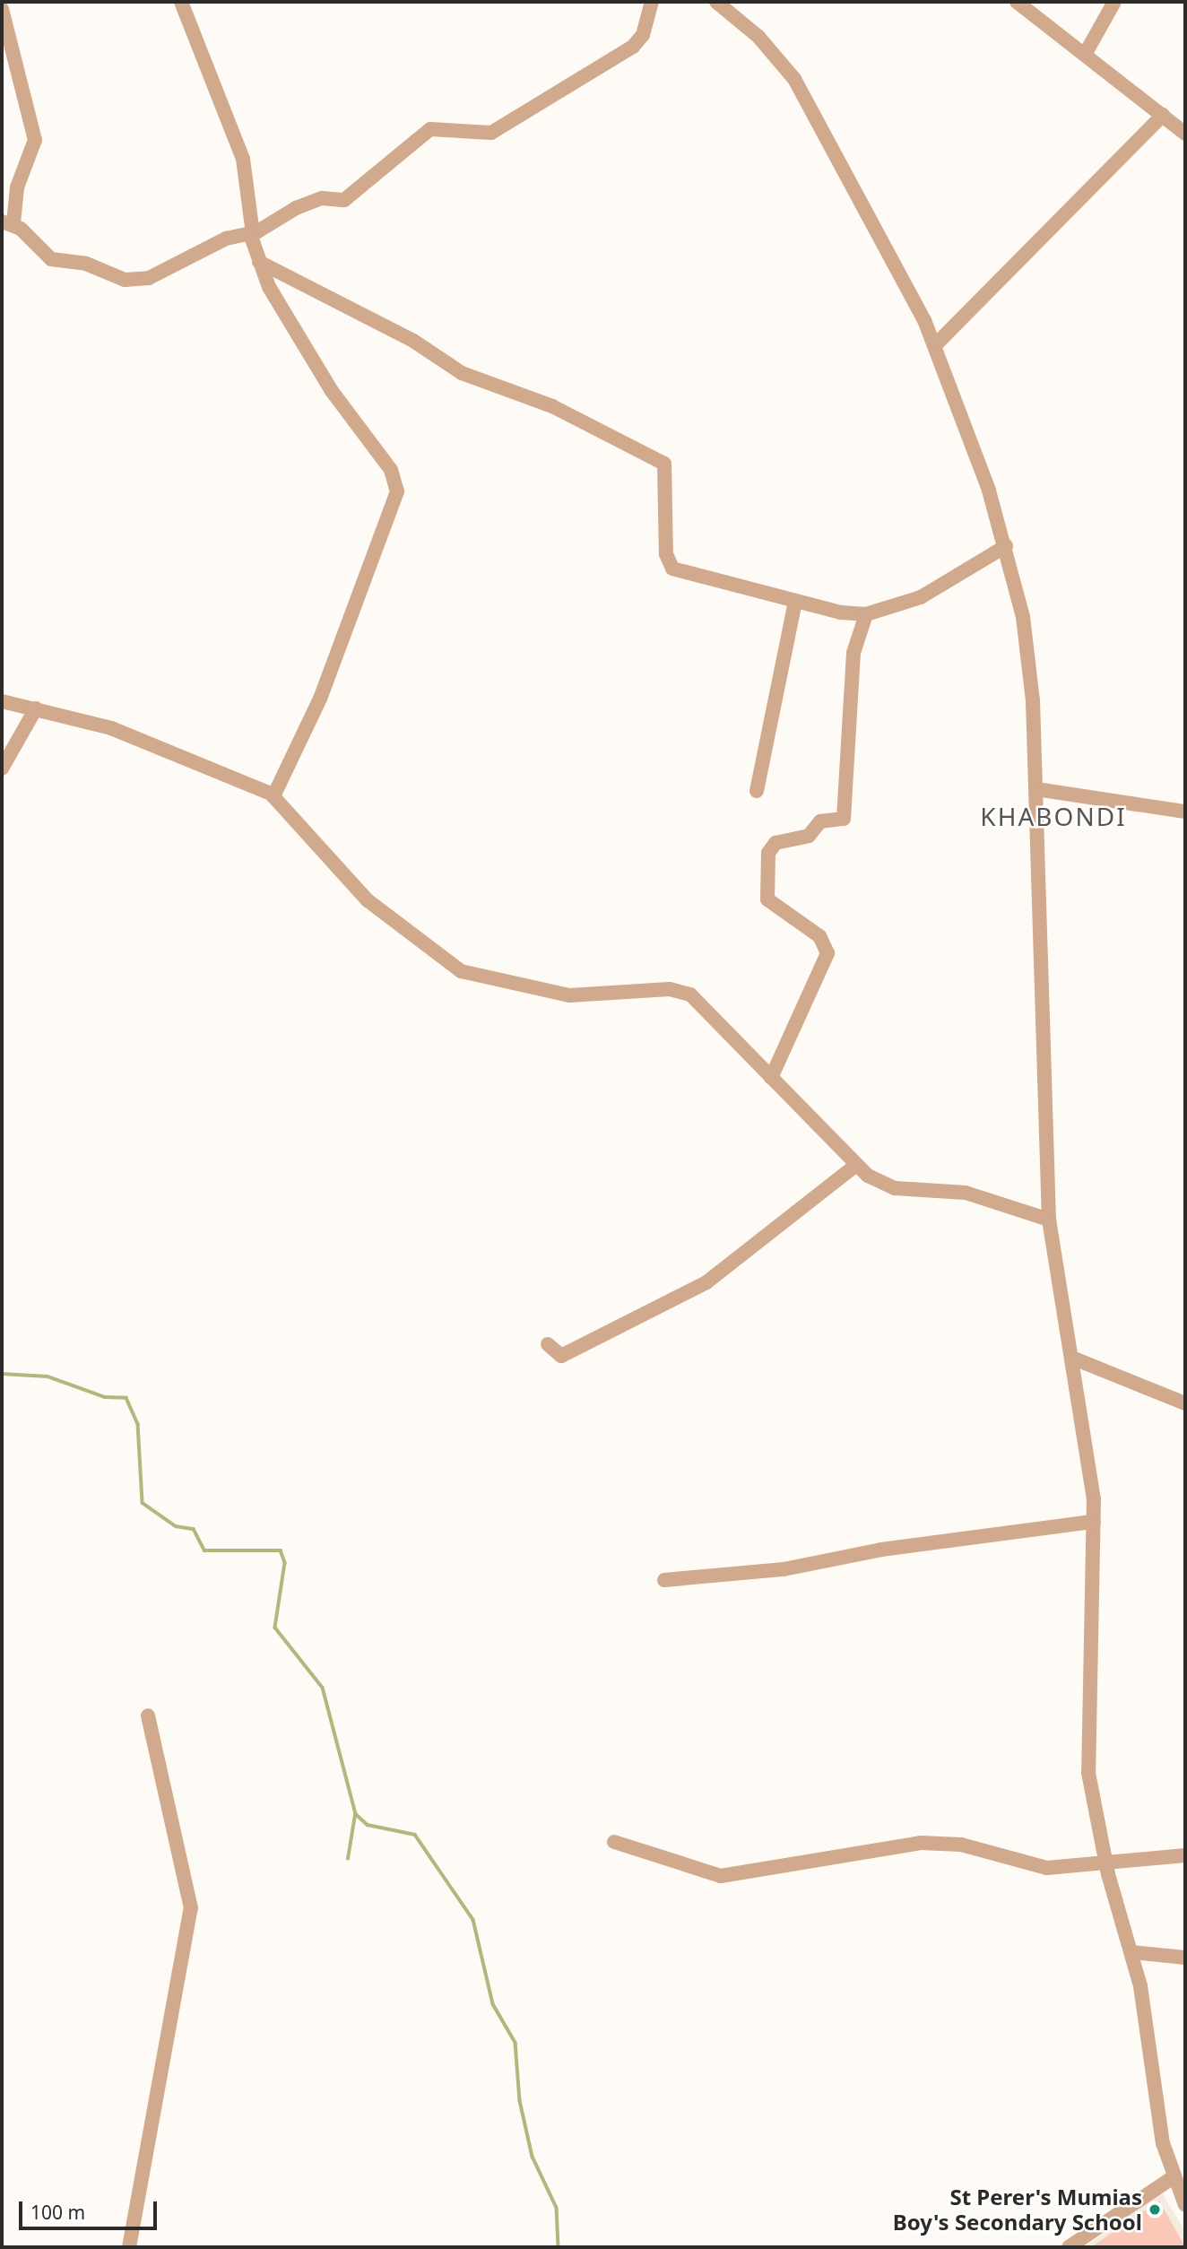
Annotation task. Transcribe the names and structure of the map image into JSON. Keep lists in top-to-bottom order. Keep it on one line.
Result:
{"districts":["KHABONDI"],"places":["St Perer's Mumias Boy's Secondary School"],"scale_bar":"100 m"}
